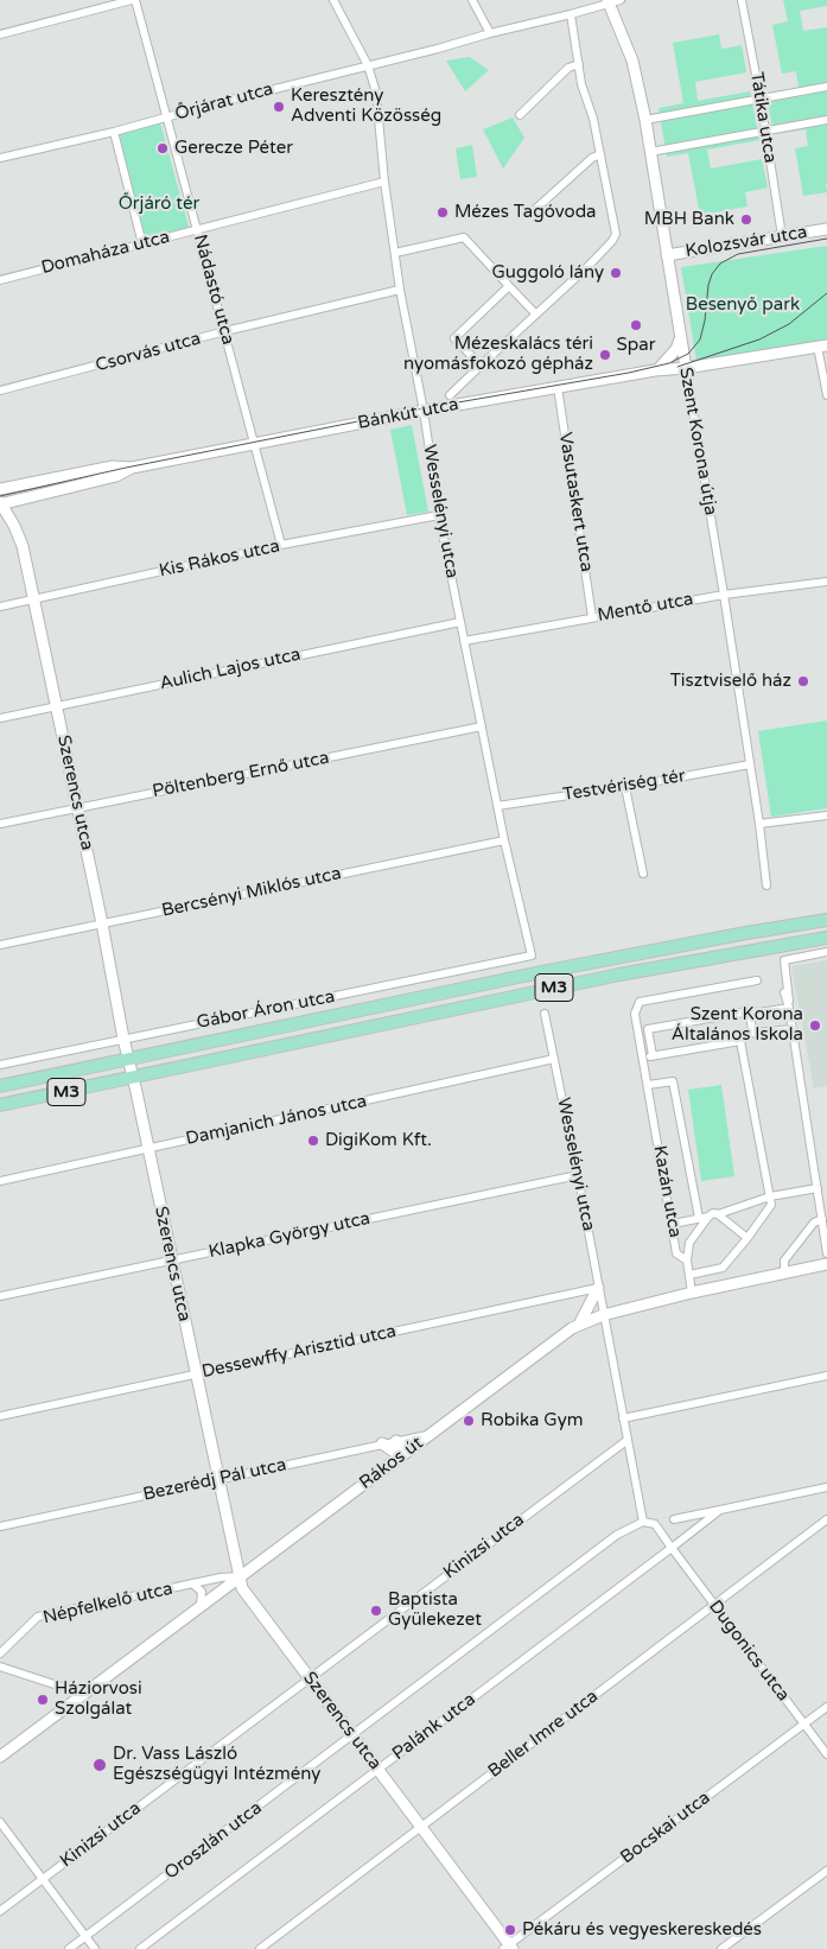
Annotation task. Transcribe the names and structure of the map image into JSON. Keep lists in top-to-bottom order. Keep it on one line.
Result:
{"streets":{"main road":["M3"],"street":["Őrjárat utca","Tátika utca","Kolozsvár utca","Domaháza utca","Nádastó utca","Csorvás utca","Bánkút utca","Szent Korona útja","Vasutaskert utca","Wesselényi utca","Kis Rákos utca","Mentő utca","Aulich Lajos utca","Pöltenberg Ernő utca","Testvériség tér","Szerencs utca","Bercsényi Miklós utca","Gábor Áron utca","Damjanich János utca","Kazán utca","Klapka György utca","Dessewffy Arisztid utca","Rákos út","Bezerédj Pál utca","Kinizsi utca","Népfelkelő utca","Dugonics utca","Palánk utca","Beller Imre utca","Bocskai utca","Oroszlán utca"]},"crossings":[["Őrjárat utca","Nádastó utca"],["Őrjárat utca","Szent Korona útja"],["Őrjárat utca","Wesselényi utca"],["Tátika utca","Kolozsvár utca"],["Kolozsvár utca","Szent Korona útja"],["Domaháza utca","Nádastó utca"],["Domaháza utca","Wesselényi utca"],["Nádastó utca","Csorvás utca"],["Nádastó utca","Bánkút utca"],["Nádastó utca","Kis Rákos utca"],["Csorvás utca","Wesselényi utca"],["Bánkút utca","Szent Korona útja"],["Bánkút utca","Vasutaskert utca"],["Bánkút utca","Wesselényi utca"],["Bánkút utca","Szerencs utca"],["Szent Korona útja","Mentő utca"],["Szent Korona útja","Testvériség tér"],["Vasutaskert utca","Mentő utca"],["Wesselényi utca","Kis Rákos utca"],["Wesselényi utca","Mentő utca"],["Wesselényi utca","Aulich Lajos utca"],["Wesselényi utca","Pöltenberg Ernő utca"],["Wesselényi utca","Testvériség tér"],["Wesselényi utca","Bercsényi Miklós utca"],["Wesselényi utca","Gábor Áron utca"],["Wesselényi utca","Damjanich János utca"],["Wesselényi utca","Klapka György utca"],["Wesselényi utca","Dessewffy Arisztid utca"],["Wesselényi utca","Rákos út"],["Kis Rákos utca","Szerencs utca"],["Aulich Lajos utca","Szerencs utca"],["Pöltenberg Ernő utca","Szerencs utca"],["Szerencs utca","Bercsényi Miklós utca"],["Szerencs utca","M3"],["Szerencs utca","Gábor Áron utca"],["Szerencs utca","Damjanich János utca"],["Szerencs utca","Klapka György utca"],["Szerencs utca","Dessewffy Arisztid utca"],["Szerencs utca","Rákos út"],["Szerencs utca","Bezerédj Pál utca"],["Szerencs utca","Kinizsi utca"],["Szerencs utca","Népfelkelő utca"],["Szerencs utca","Palánk utca"],["Szerencs utca","Beller Imre utca"],["Szerencs utca","Bocskai utca"],["Szerencs utca","Oroszlán utca"],["Kazán utca","Rákos út"],["Rákos út","Bezerédj Pál utca"],["Rákos út","Népfelkelő utca"],["Dugonics utca","Palánk utca"],["Dugonics utca","Beller Imre utca"],["Dugonics utca","Bocskai utca"],["Dugonics utca","Oroszlán utca"]],"parks":["Őrjáró tér","Besenyő park"],"places":["Keresztény Adventi Közösség","Gerecze Péter","Mézes Tagóvoda","MBH Bank","Guggoló lány","Spar","Mézeskalács téri nyomásfokozó gépház","Tisztviselő ház","Szent Korona Általános Iskola","DigiKom Kft.","Robika Gym","Baptista Gyülekezet","Háziorvosi Szolgálat","Dr. Vass László Egészségügyi Intézmény","Pékáru és vegyeskereskedés"]}
